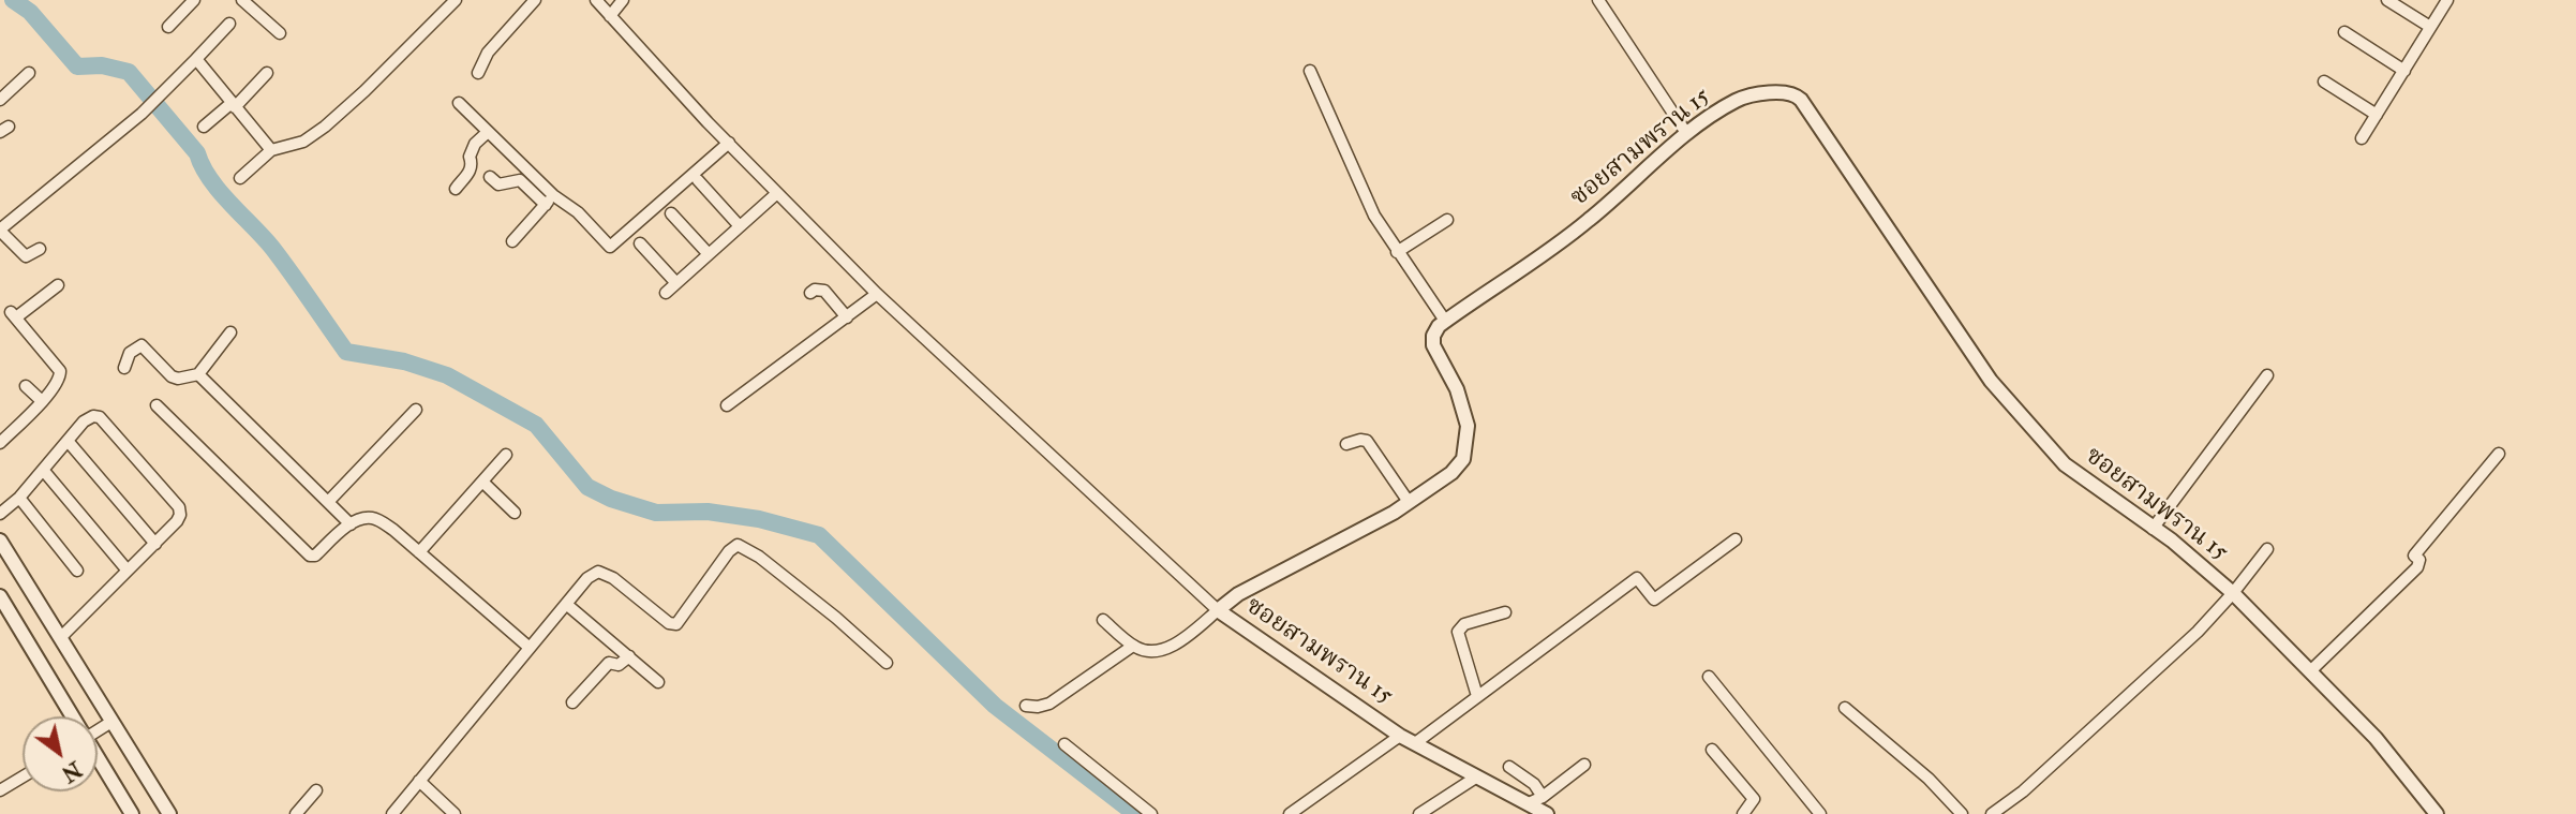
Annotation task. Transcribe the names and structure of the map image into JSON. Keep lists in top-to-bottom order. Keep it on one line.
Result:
{"streets":{"street":["ซอยสามพราน 15"]},"north":"bottom right"}
